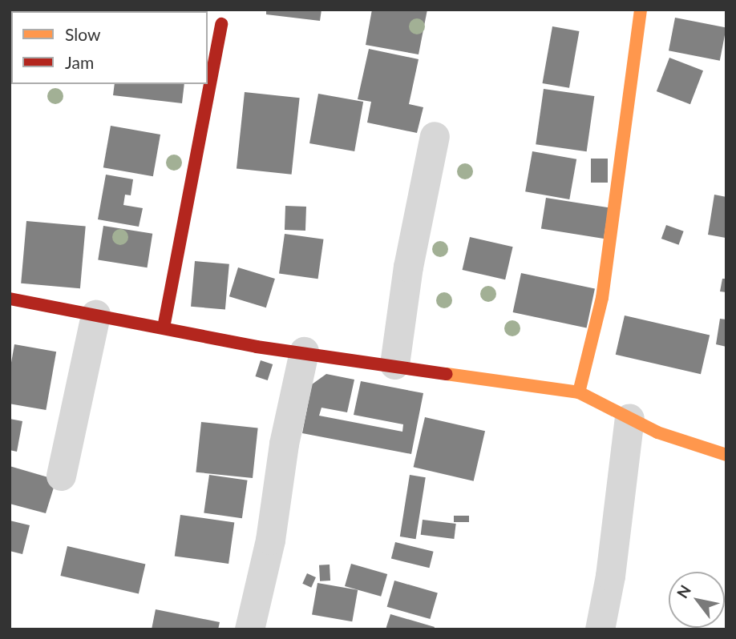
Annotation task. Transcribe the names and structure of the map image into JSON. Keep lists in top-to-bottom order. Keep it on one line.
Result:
{"legend":["Slow","Jam"],"north":"top left"}
